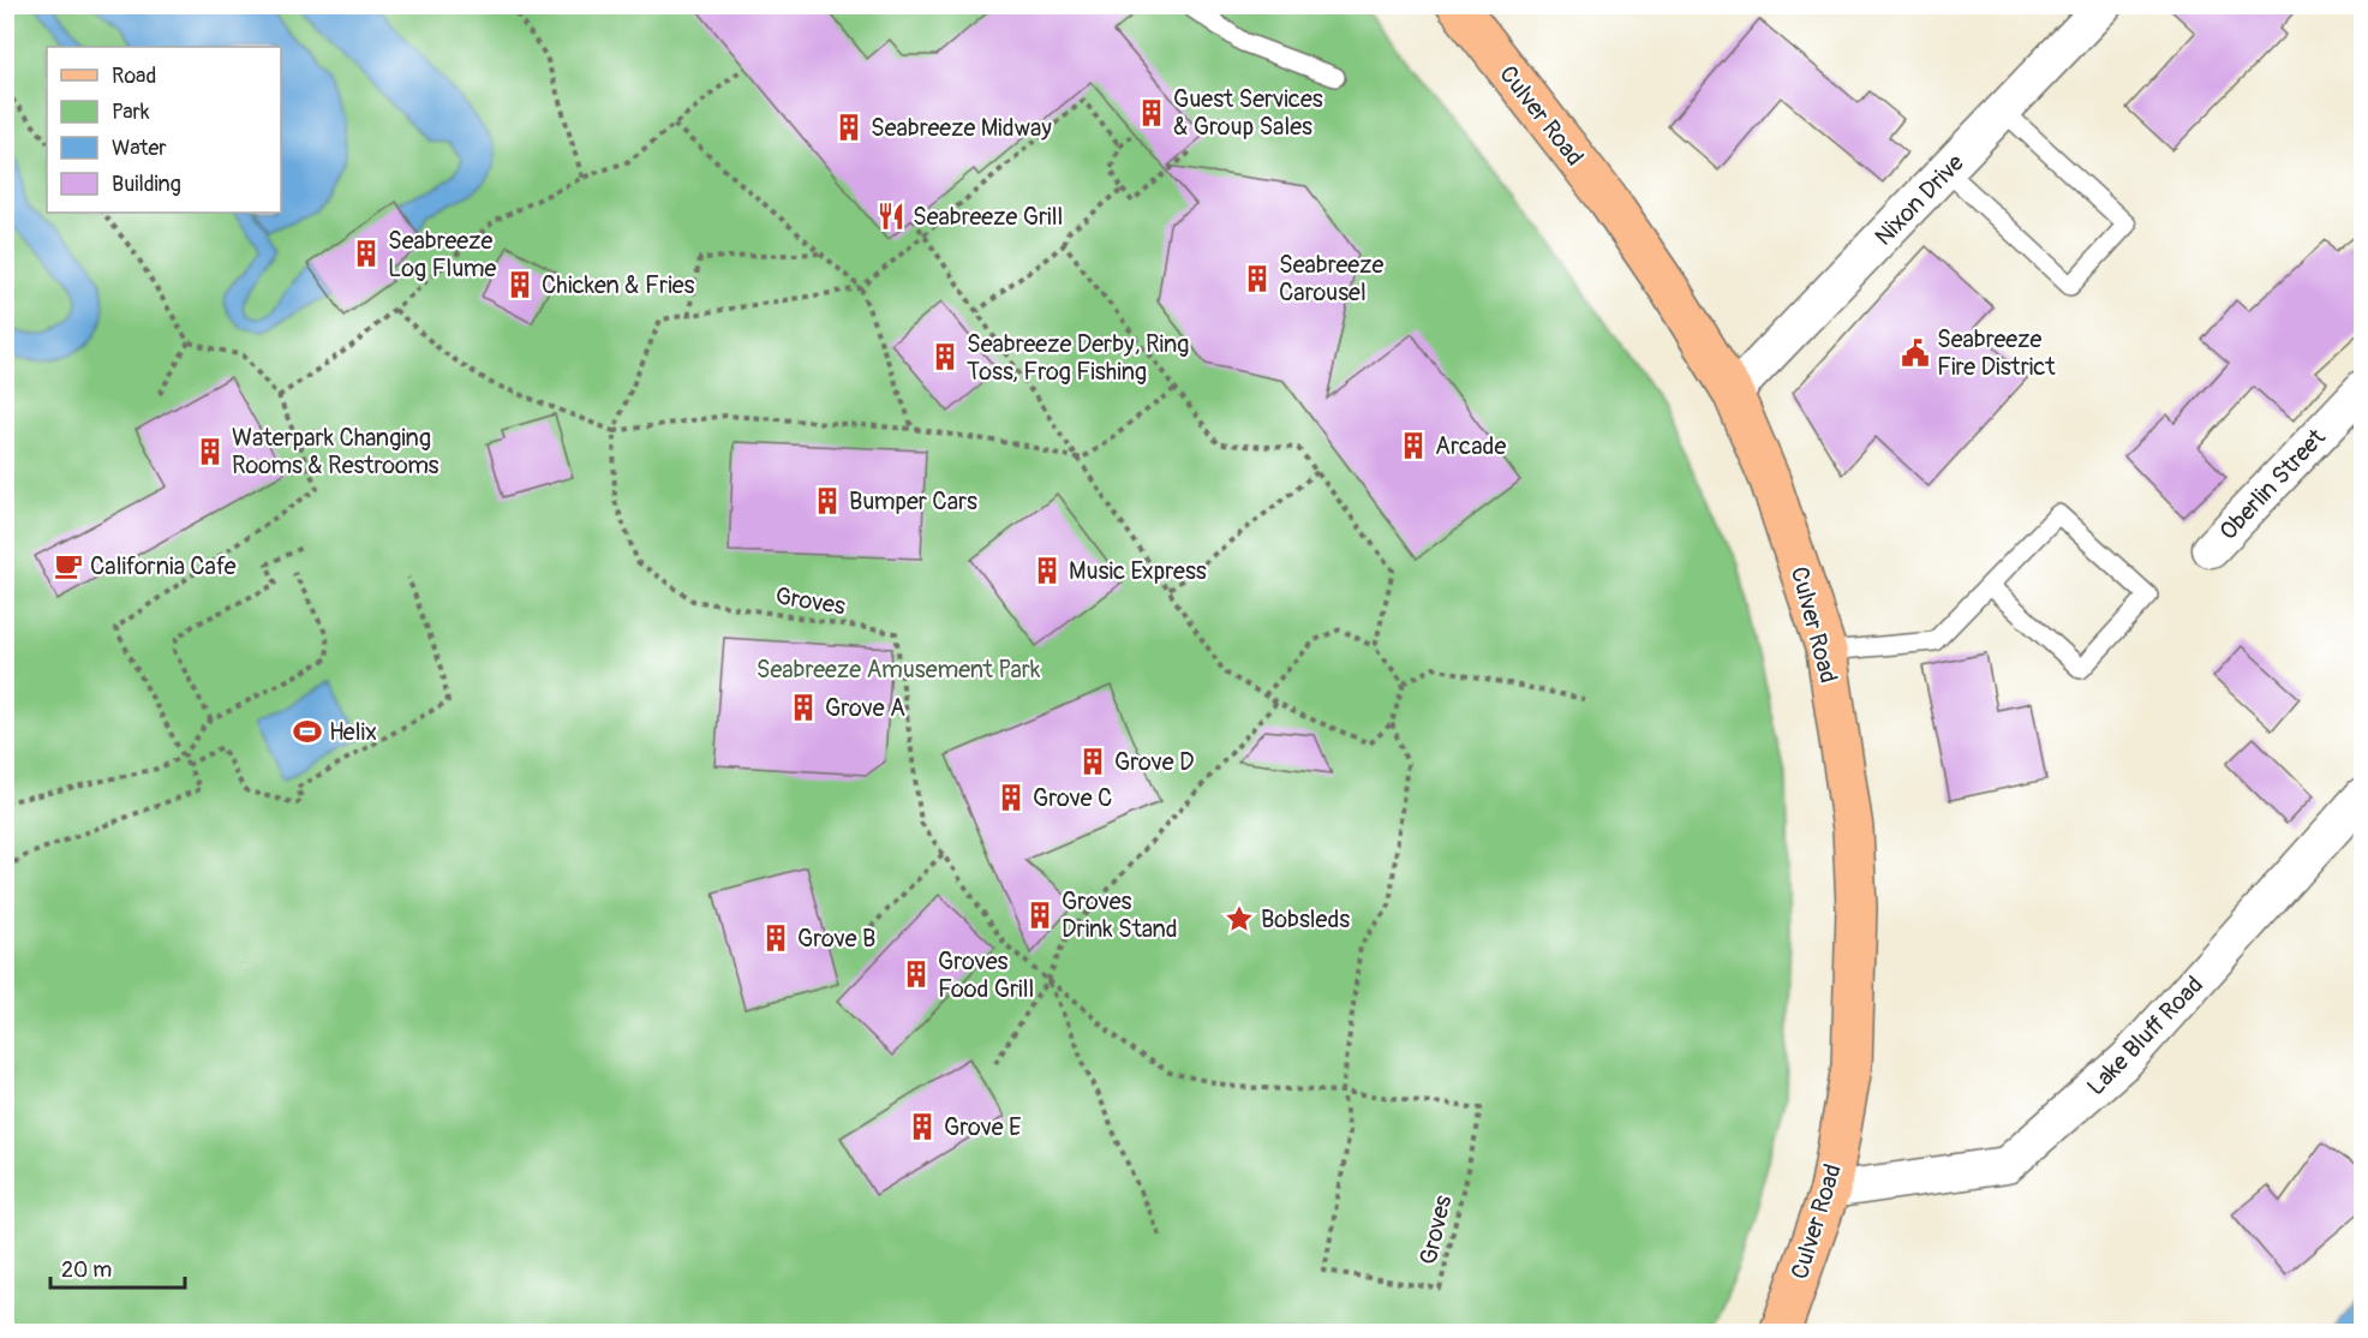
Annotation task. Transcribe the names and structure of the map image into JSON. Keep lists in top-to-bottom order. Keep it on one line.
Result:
{"streets":{"main road":["Culver Road"],"street":["Nixon Drive","Oberlin Street","Lake Bluff Road"],"path":["Groves"]},"crossings":[["Culver Road","Nixon Drive"],["Culver Road","Lake Bluff Road"]],"parks":["Seabreeze Amusement Park"],"places":{"building":["Guest Services & Group Sales","Seabreeze Midway","Seabreeze Log Flume","Seabreeze Carousel","Chicken & Fries","Seabreeze Derby, Ring Toss, Frog Fishing","Arcade","Waterpark Changing Rooms & Restrooms","Bumper Cars","Music Express","Grove A","Grove D","Grove C","Groves Drink Stand","Grove B","Groves Food Grill","Grove E"],"restaurant":["Seabreeze Grill"],"public building":["Seabreeze Fire District"],"cafe":["California Cafe"],"sports":["Helix"],"place":["Bobsleds"]},"legend":["Road","Park","Water","Building"],"scale_bar":"20 m"}
